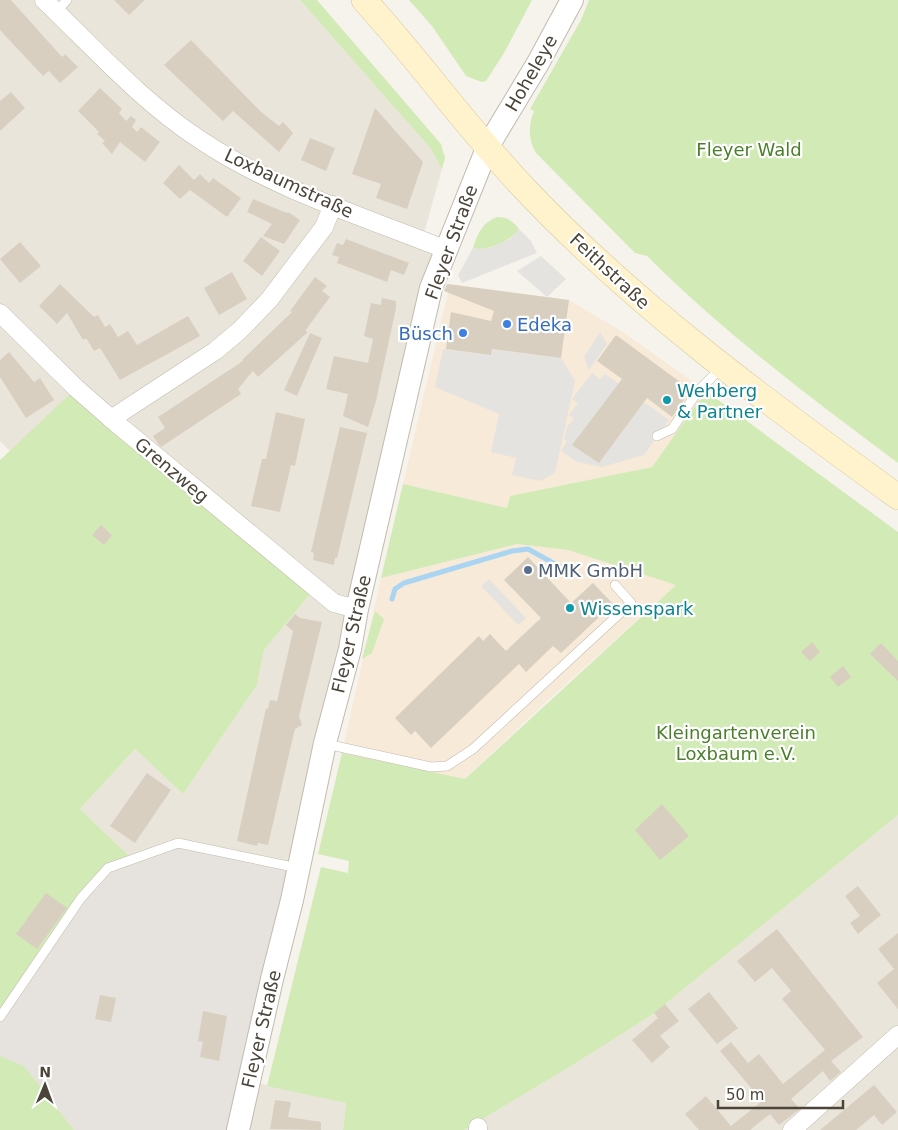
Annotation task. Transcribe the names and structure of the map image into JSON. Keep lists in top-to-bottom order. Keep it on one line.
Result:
{"streets":{"main road":["Feithstraße"],"street":["Hoheleye","Loxbaumstraße","Fleyer Straße","Grenzweg"]},"crossings":[["Hoheleye","Fleyer Straße"],["Hoheleye","Feithstraße"],["Loxbaumstraße","Fleyer Straße"],["Fleyer Straße","Feithstraße"],["Fleyer Straße","Grenzweg"]],"parks":["Fleyer Wald","Kleingartenverein Loxbaum e.V."],"places":["Edeka","Büsch","Wehberg & Partner","MMK GmbH","Wissenspark"],"scale_bar":"50 m","north":"top"}
